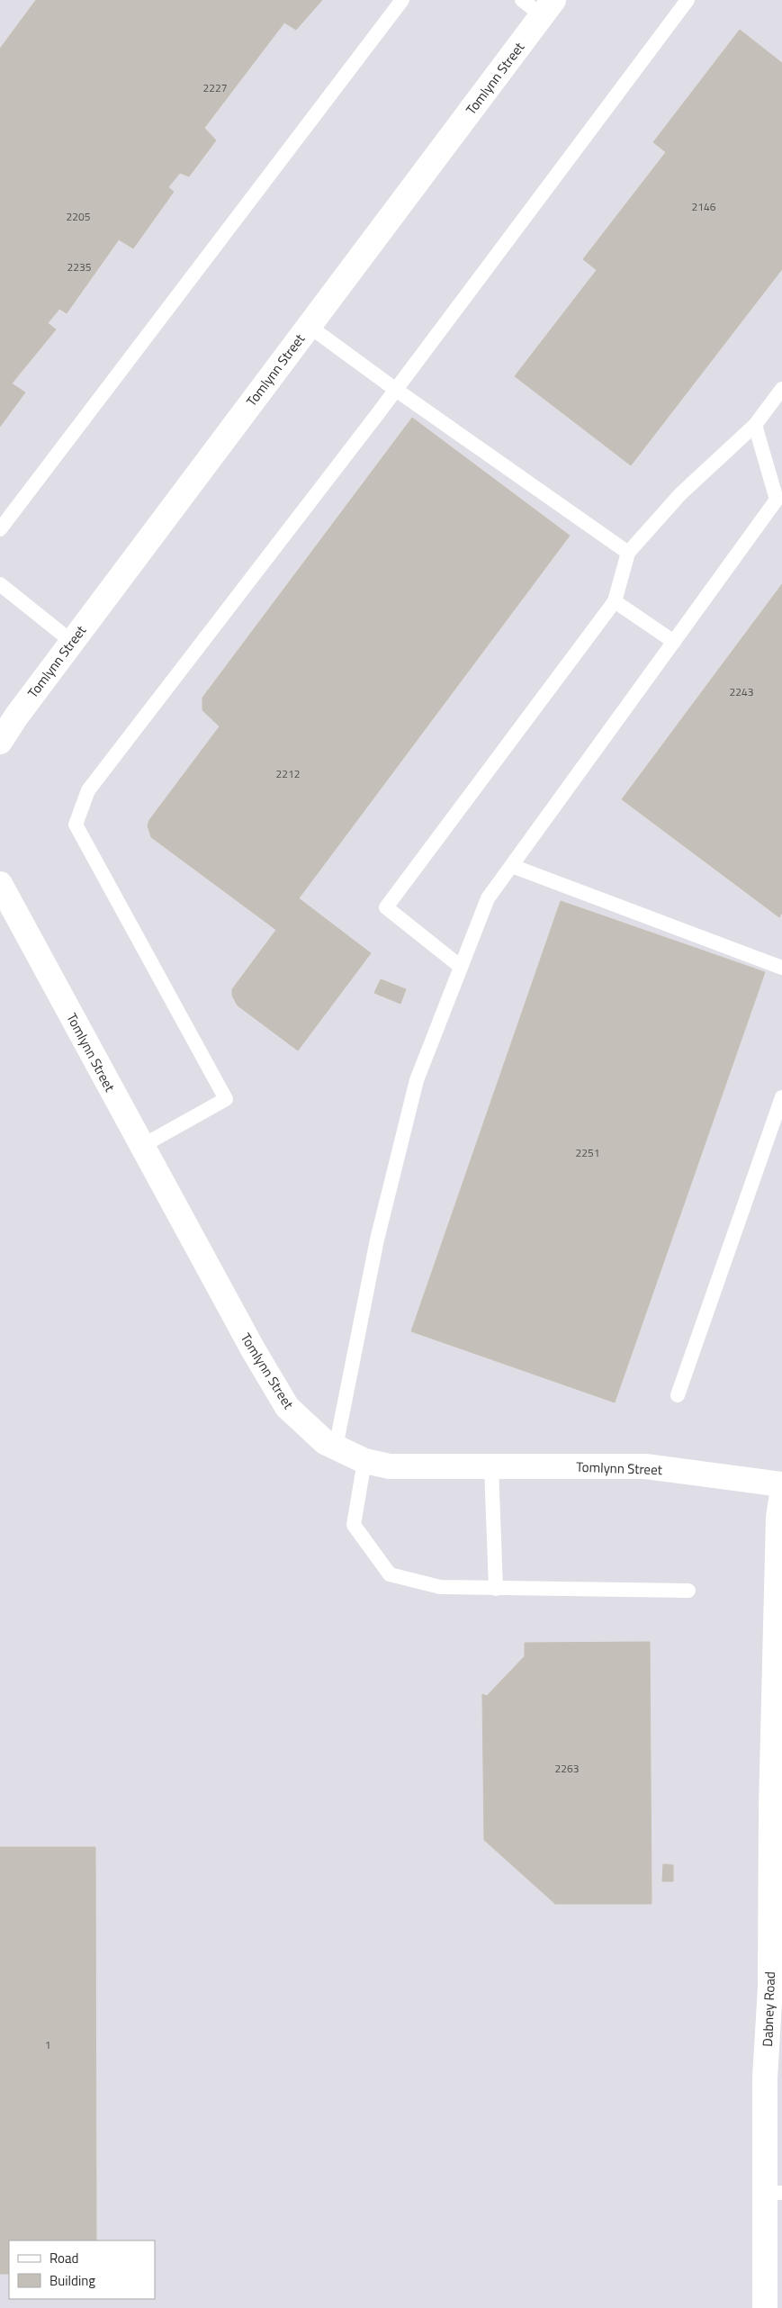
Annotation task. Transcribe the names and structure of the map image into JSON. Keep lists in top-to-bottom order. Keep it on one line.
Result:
{"streets":{"street":["Tomlynn Street","Dabney Road"]},"house_numbers":["2227","2146","2205","2235","2243","2212","2251","2263","1"],"legend":["Road","Building"]}
